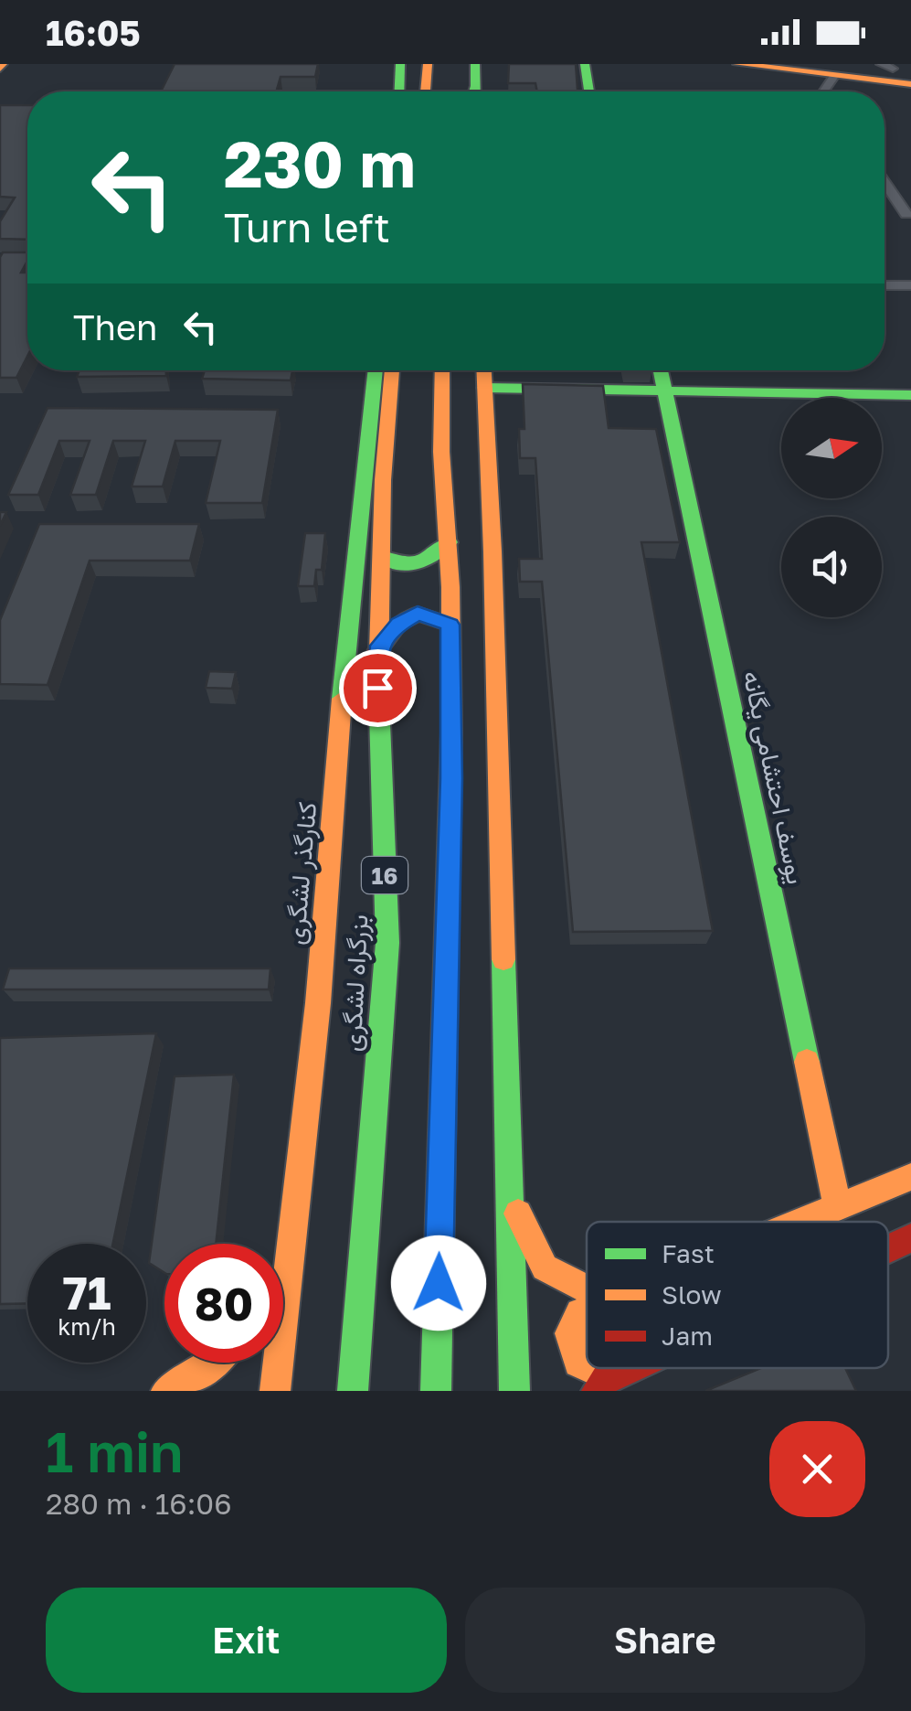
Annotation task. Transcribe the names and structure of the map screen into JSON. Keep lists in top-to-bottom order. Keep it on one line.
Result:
{"streets":{"main road":["یوسف احتشامی یگانه","کنارگذر لشگری","16","بزرگراه لشگری"]},"legend":["Fast","Slow","Jam"],"north":"right","page":{"status":"16:05","turn":["230 m","Turn left"],"then":"Then","speed":"71 km/h","limit":"80","heading":["1 min","280 m · 16:06"],"buttons":["Exit","Share"]}}
